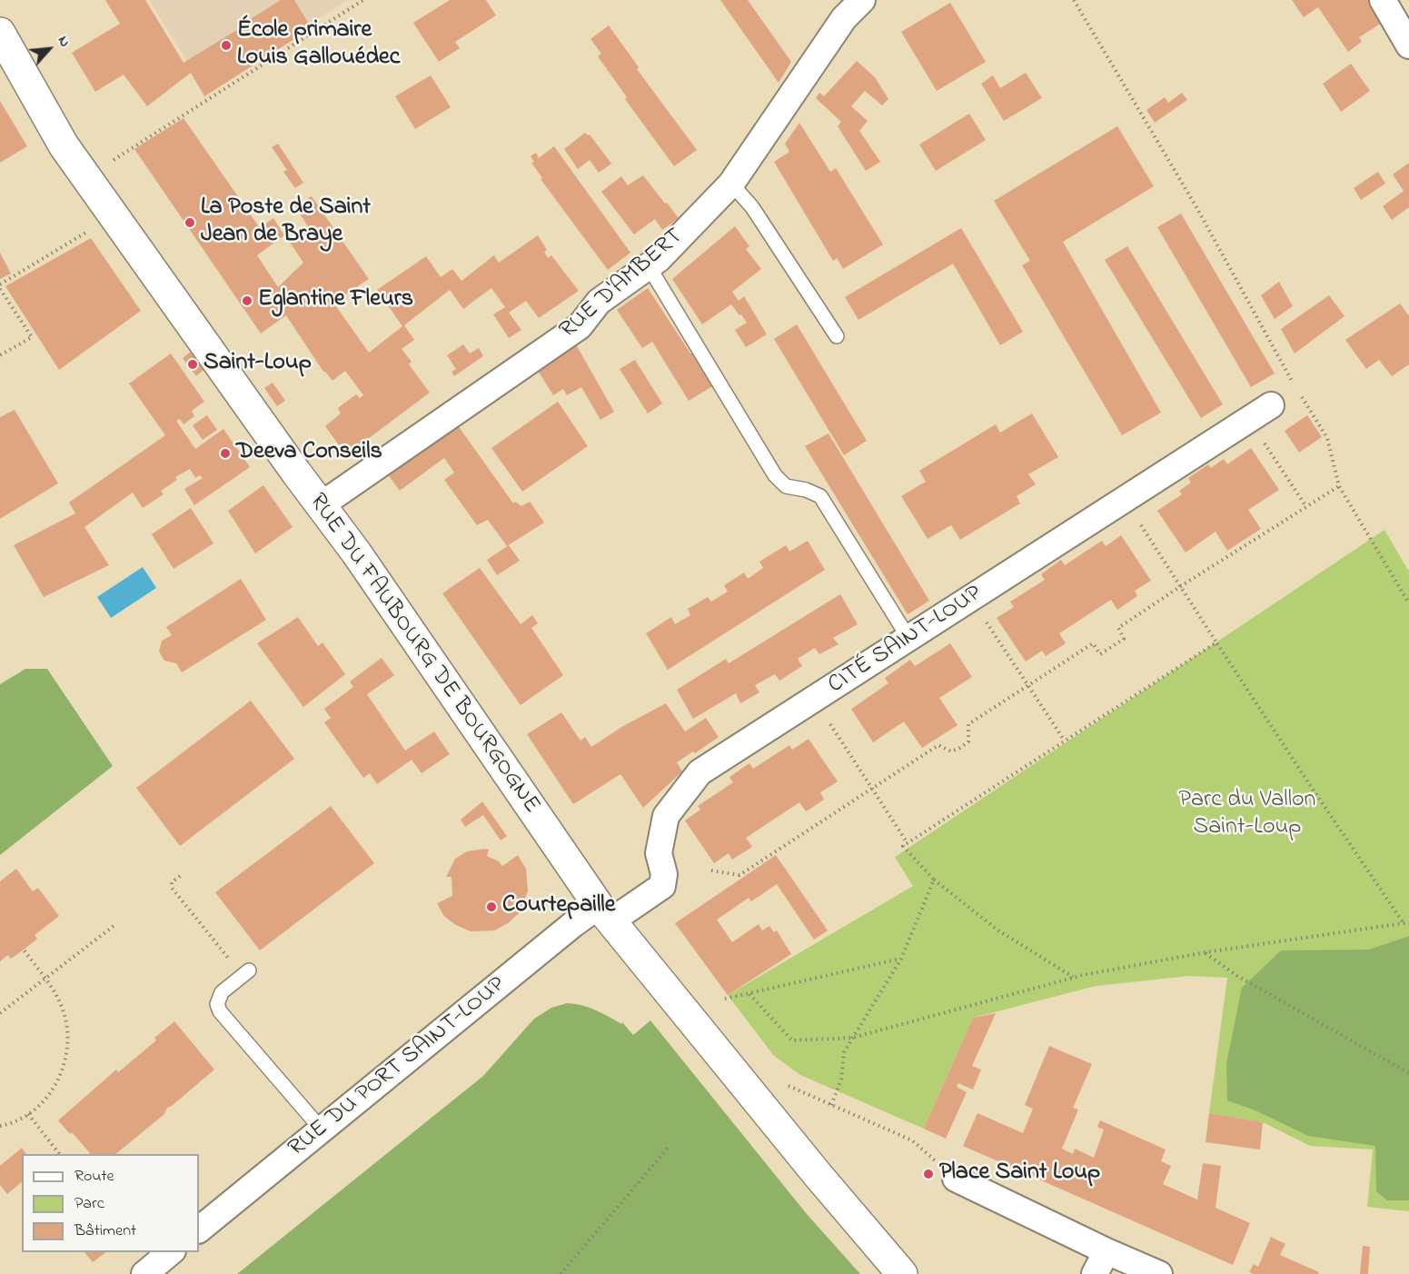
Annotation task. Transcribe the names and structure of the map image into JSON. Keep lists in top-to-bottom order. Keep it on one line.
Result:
{"streets":{"main road":["RUE DU FAUBOURG DE BOURGOGNE"],"street":["RUE D'AMBERT","CITÉ SAINT-LOUP","RUE DU PORT SAINT-LOUP"]},"crossings":[["RUE D'AMBERT","RUE DU FAUBOURG DE BOURGOGNE"],["CITÉ SAINT-LOUP","RUE DU FAUBOURG DE BOURGOGNE"],["CITÉ SAINT-LOUP","RUE DU PORT SAINT-LOUP"],["RUE DU FAUBOURG DE BOURGOGNE","RUE DU PORT SAINT-LOUP"]],"parks":["Parc du Vallon Saint-Loup"],"places":["École primaire Louis Gallouédec","La Poste de Saint Jean de Braye","Eglantine Fleurs","Saint-Loup","Deeva Conseils","Courtepaille","Place Saint Loup"],"legend":["Route","Parc","Bâtiment"],"north":"top right"}
